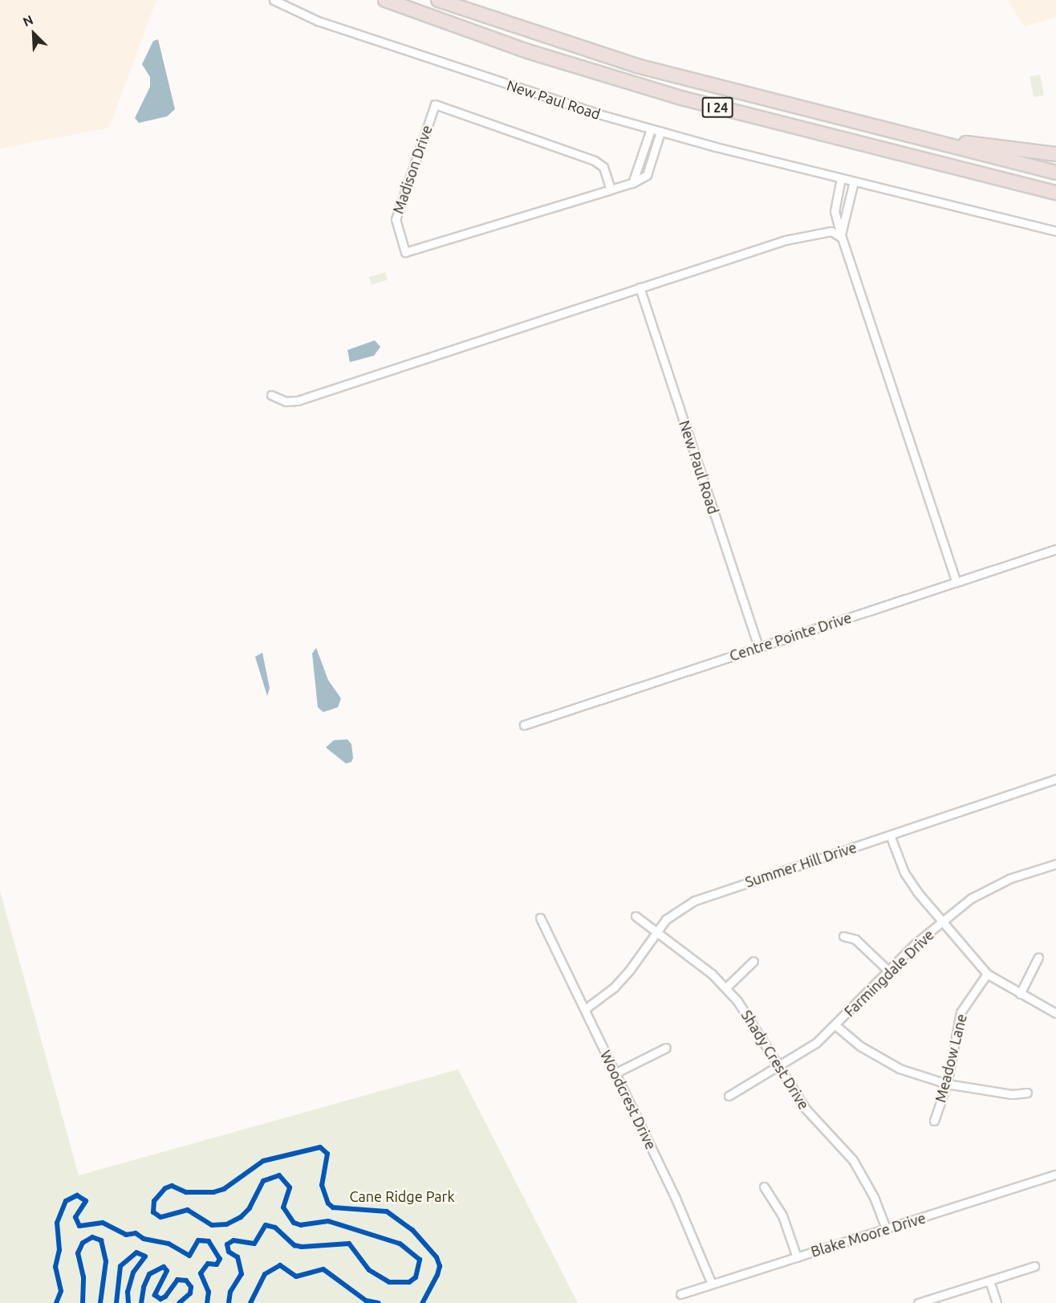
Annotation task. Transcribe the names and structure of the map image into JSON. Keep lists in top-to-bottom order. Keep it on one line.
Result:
{"streets":{"highway":["I 24"],"street":["New Paul Road","Madison Drive","Centre Pointe Drive","Summer Hill Drive","Farmingdale Drive","Meadow Lane","Shady Crest Drive","Woodcrest Drive","Blake Moore Drive"]},"crossings":[["New Paul Road","Madison Drive"],["New Paul Road","Centre Pointe Drive"],["Summer Hill Drive","Shady Crest Drive"],["Summer Hill Drive","Woodcrest Drive"],["Farmingdale Drive","Shady Crest Drive"],["Shady Crest Drive","Blake Moore Drive"],["Woodcrest Drive","Blake Moore Drive"]],"parks":["Cane Ridge Park"],"north":"top left"}
